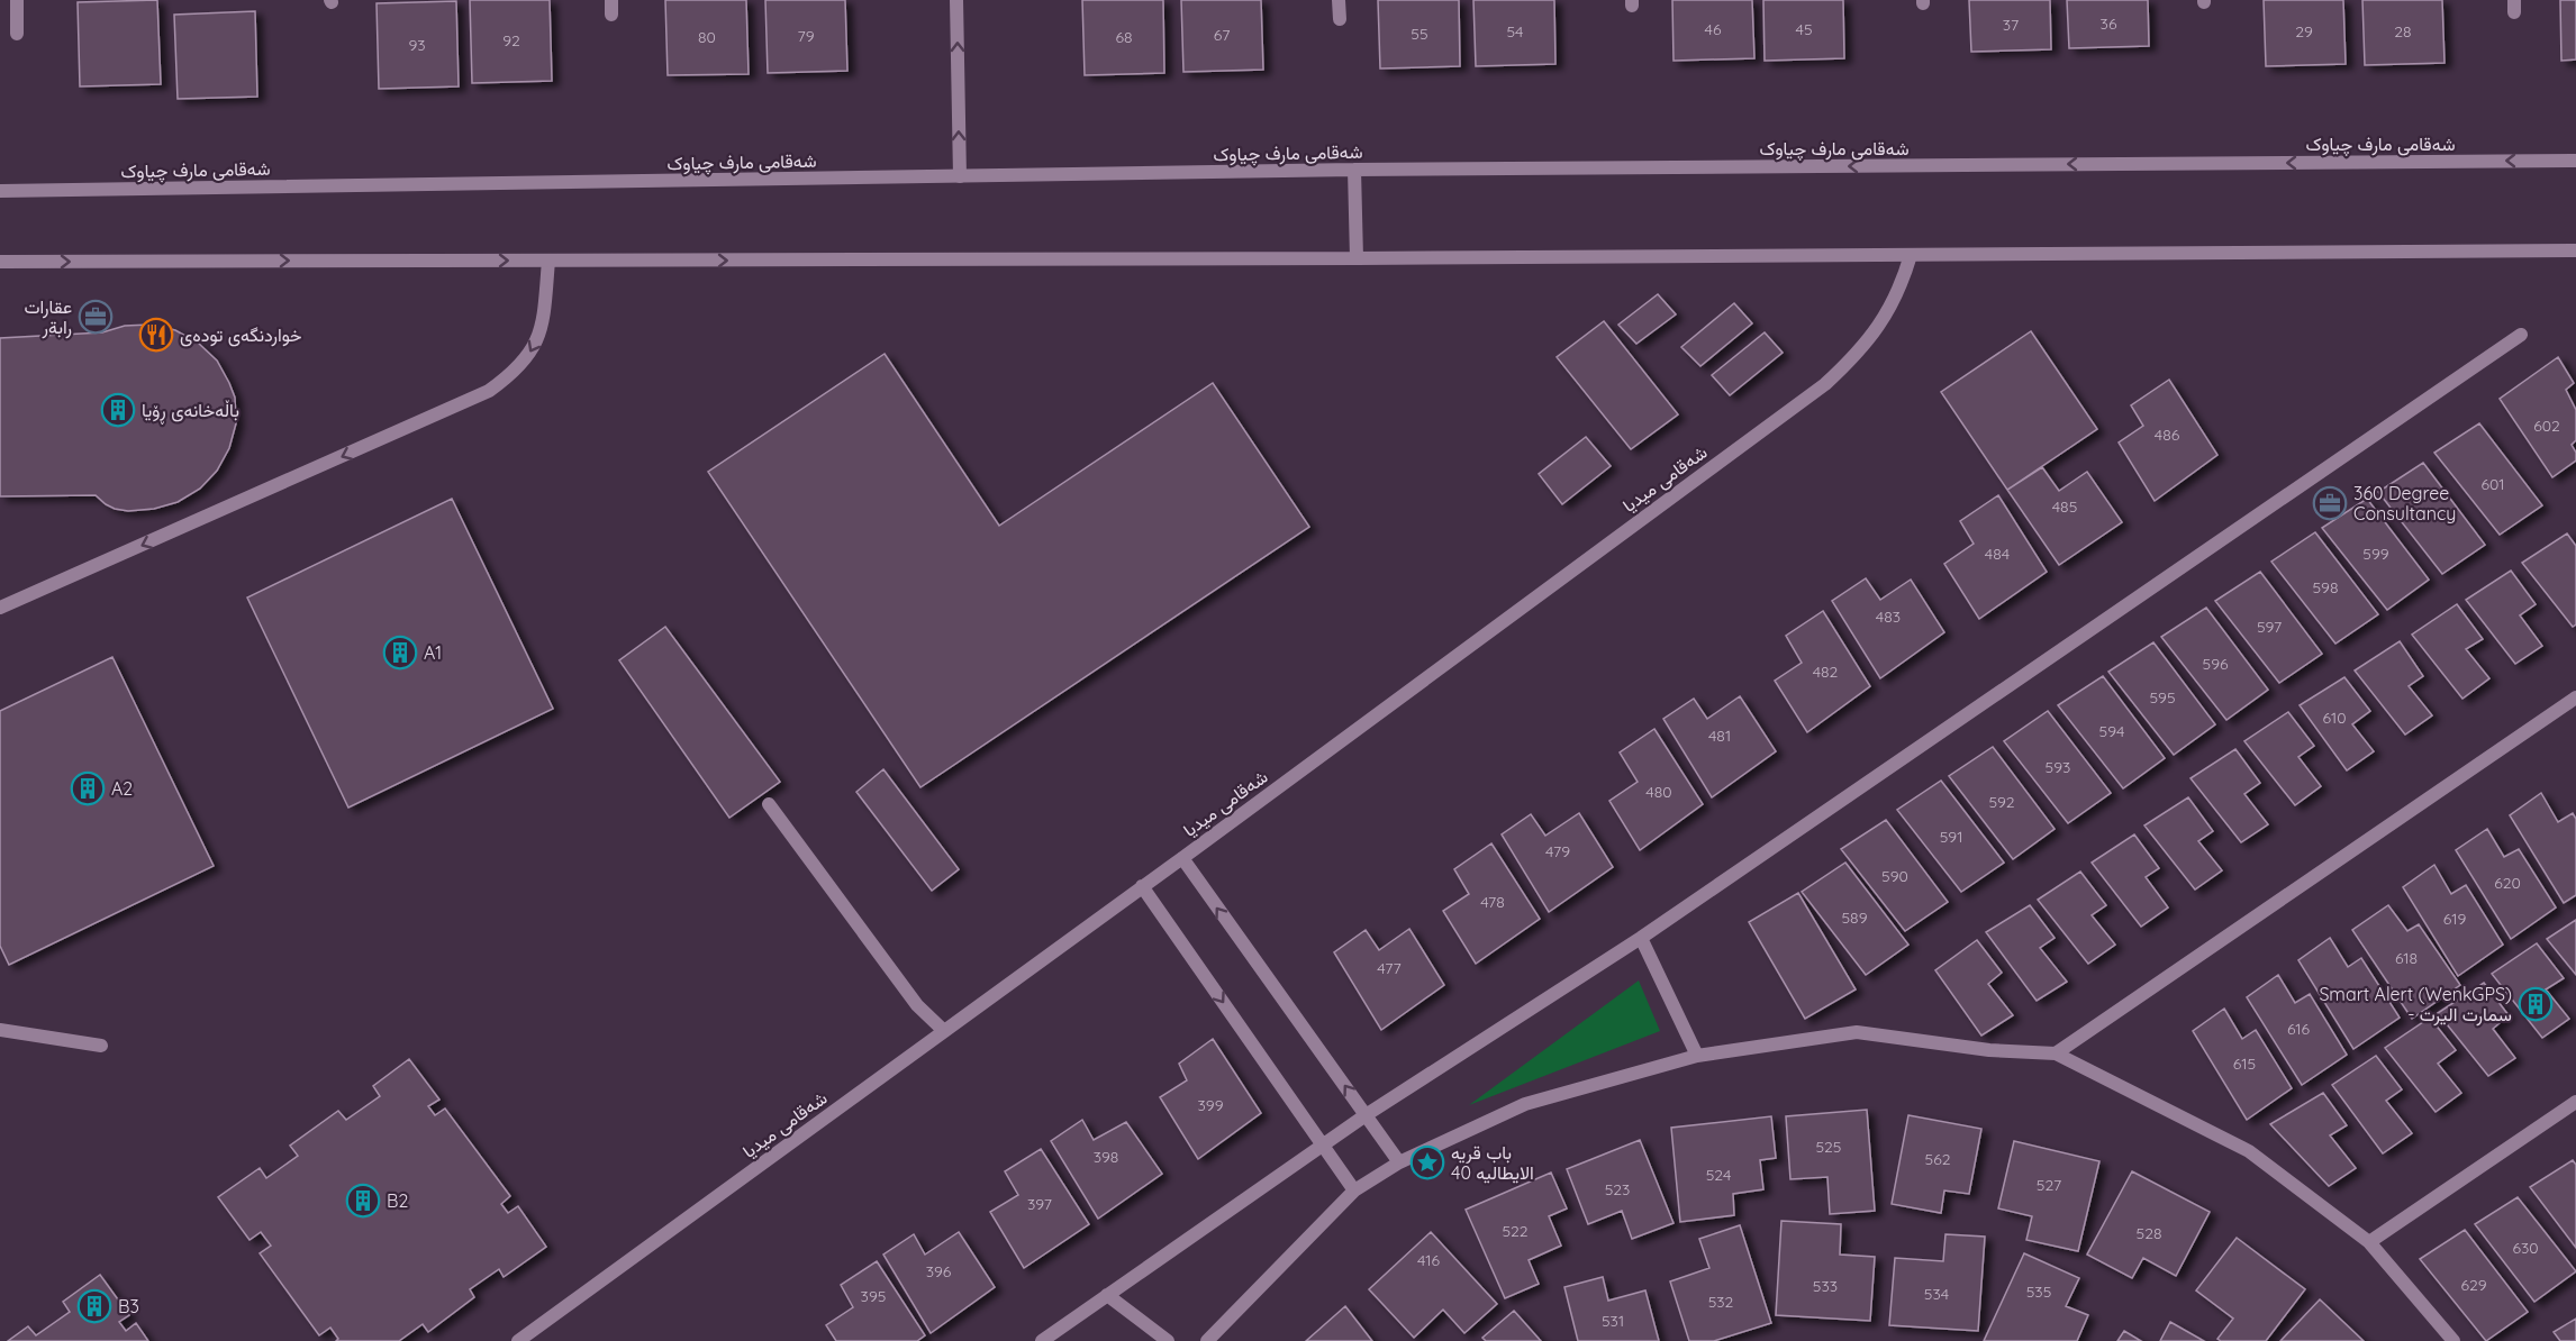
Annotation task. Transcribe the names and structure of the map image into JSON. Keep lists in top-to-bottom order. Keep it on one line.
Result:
{"streets":{"street":["شەقامی مارف چیاوک","شەقامی میدیا"]},"places":{"office":["عقارات رابةر","360 Degree Consultancy"],"restaurant":["خواردنگەی تودەی"],"building":["باڵەخانەی ڕۆیا","A1","A2","Smart Alert (WenkGPS) - سمارت اليرت","B2","B3"],"place":["باب قريه الايطاليه 40"]},"house_numbers":["36","37","46","45","54","29","28","55","67","79","80","68","92","93","602","486","601","485","484","599","598","483","597","596","482","595","610","594","481","593","480","592","591","479","590","620","478","589","619","618","477","616","615","399","525","398","562","524","527","523","397","522","528","630","416","396","629","533","535","534","395","532","531"]}
